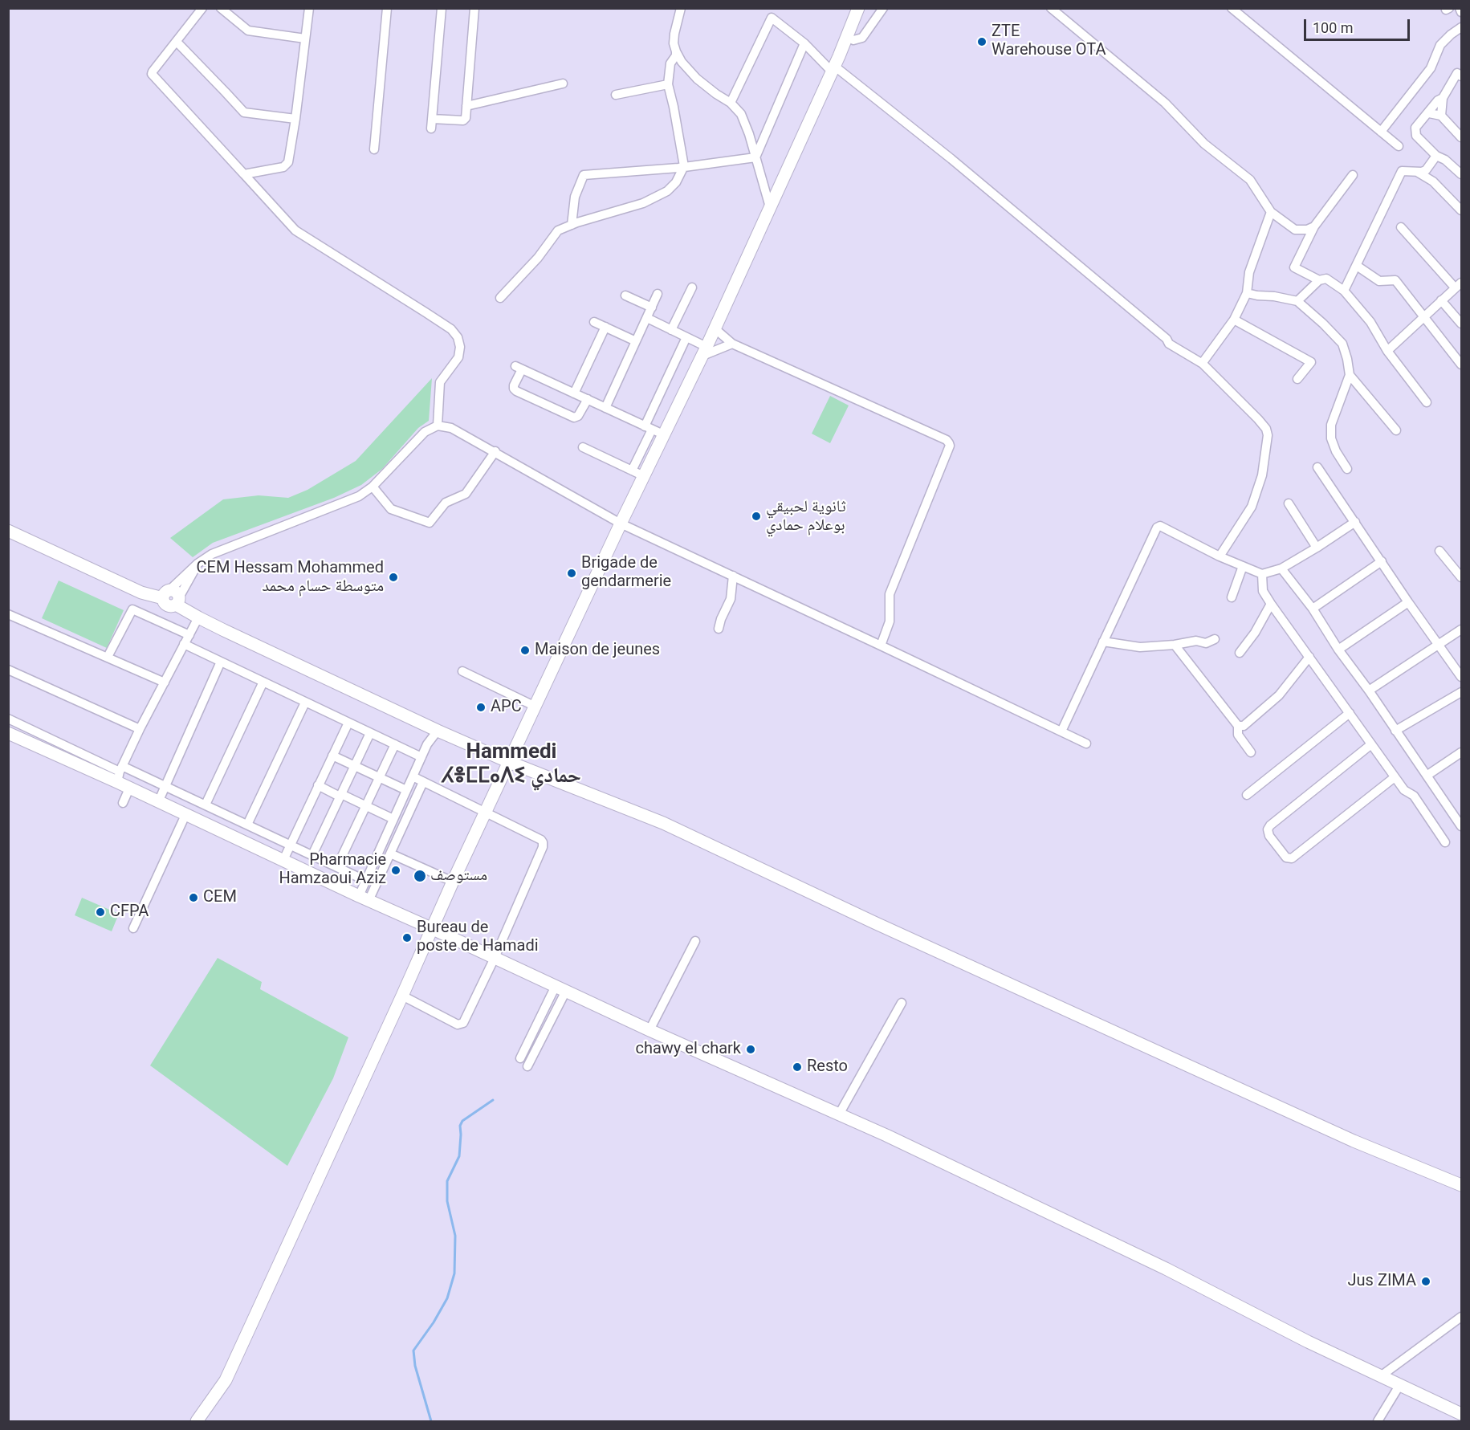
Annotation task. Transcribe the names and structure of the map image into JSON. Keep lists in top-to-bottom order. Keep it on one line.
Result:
{"districts":["Hammedi ⵃⴻⵎⵎⴰⴷⵉ حمادي"],"places":["ZTE Warehouse OTA","ثانوية لحبيقي بوعلام حمادي","Brigade de gendarmerie","CEM Hessam Mohammed متوسطة حسام محمد","Maison de jeunes","APC","Pharmacie Hamzaoui Aziz","مستوصف","CEM","CFPA","Bureau de poste de Hamadi","chawy el chark","Resto","Jus ZIMA"],"scale_bar":"100 m"}
